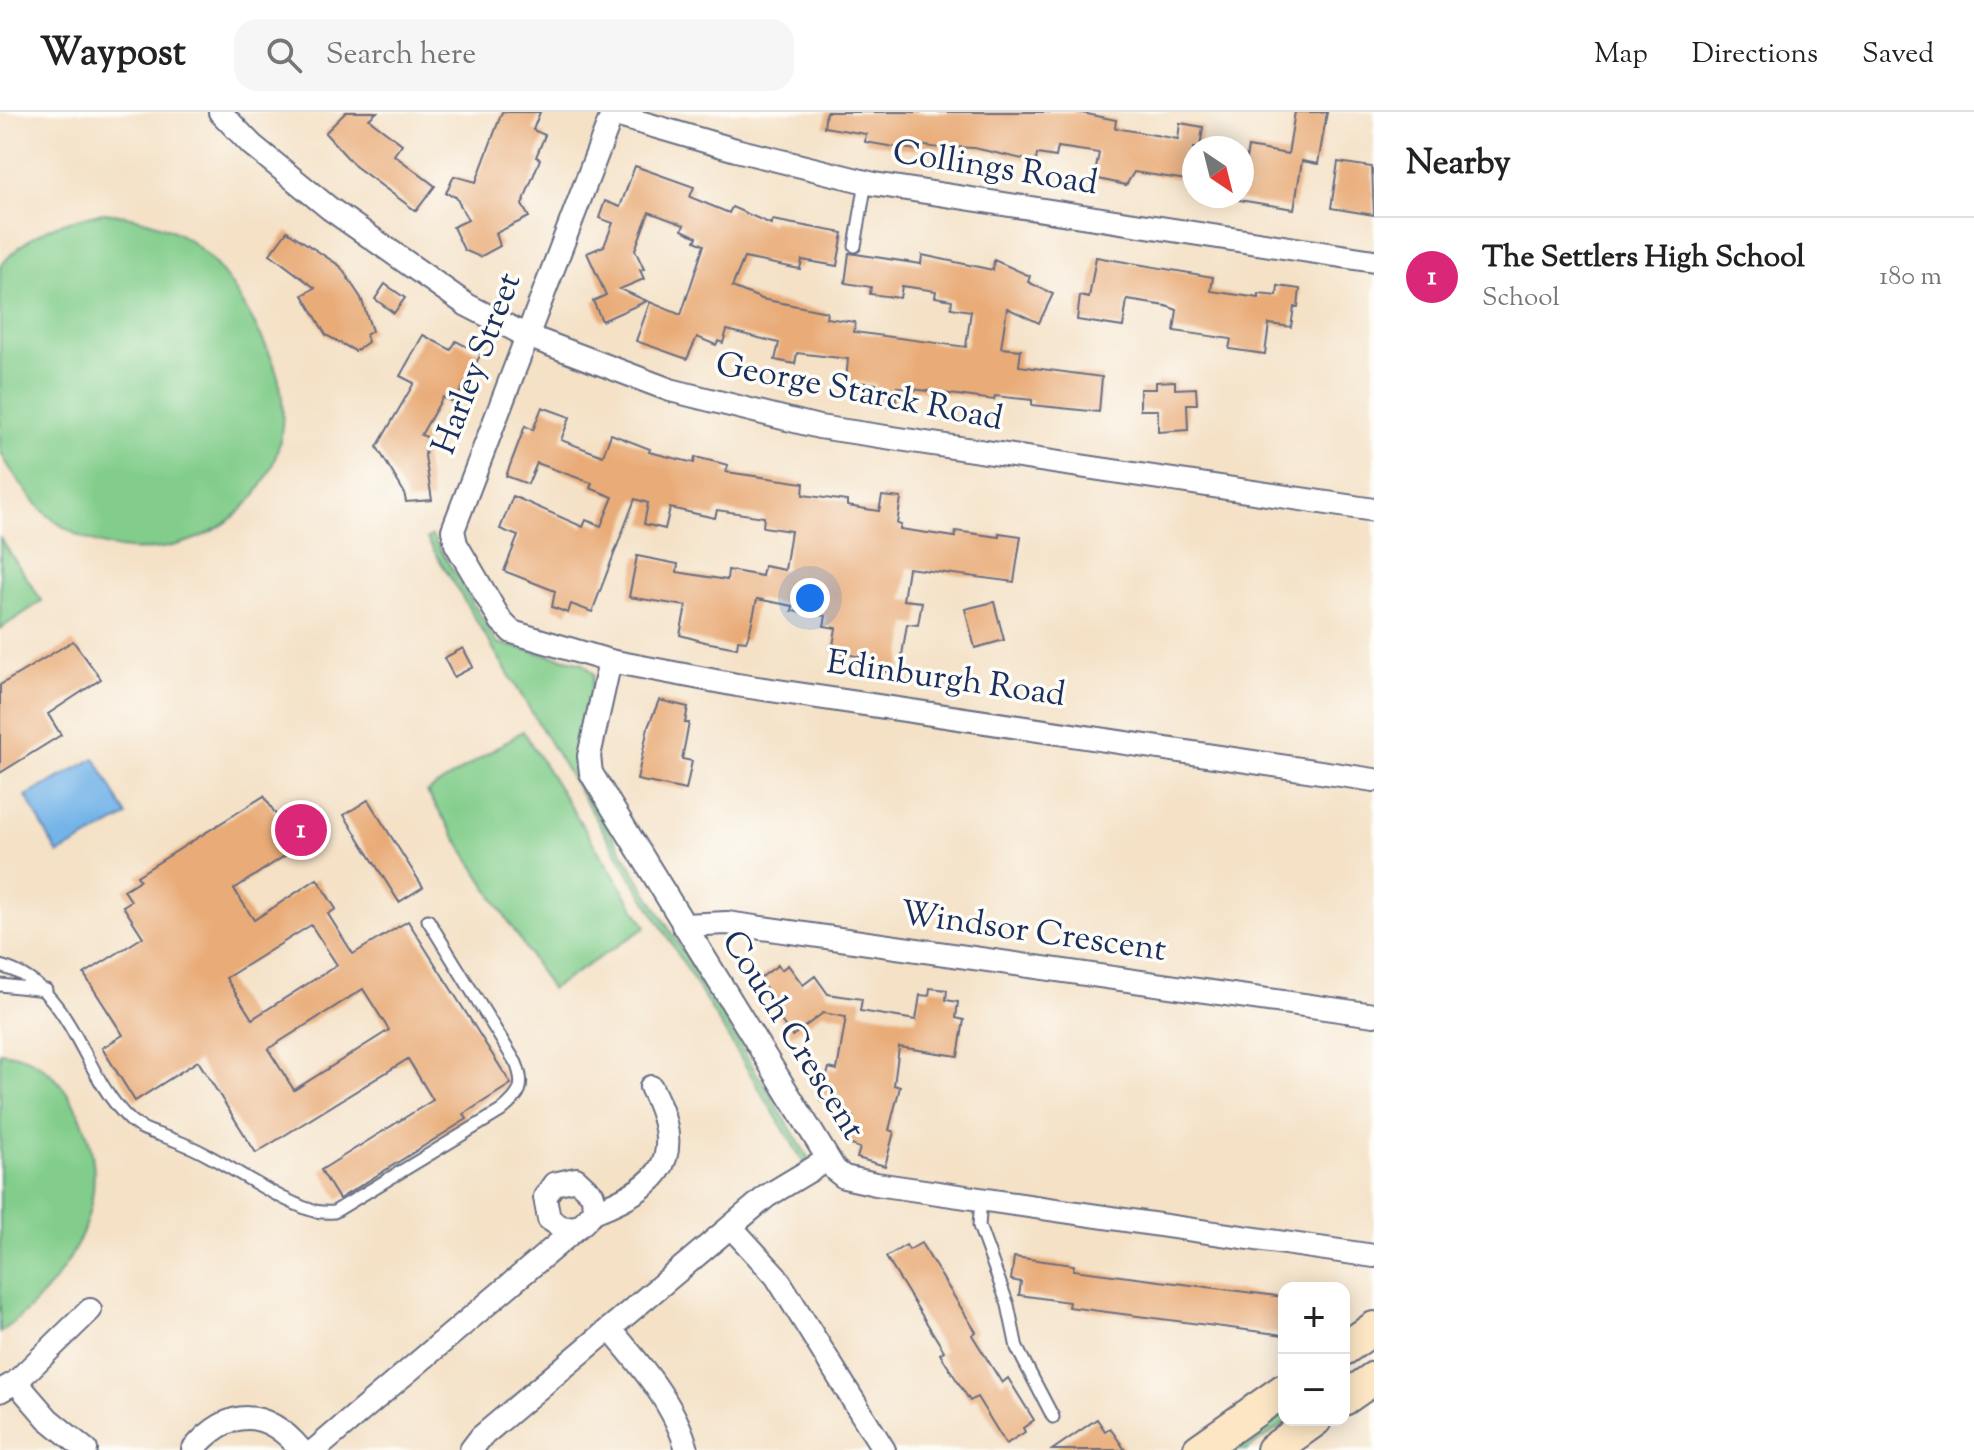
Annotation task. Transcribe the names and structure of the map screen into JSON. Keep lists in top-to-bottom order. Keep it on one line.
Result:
{"streets":{"street":["Collings Road","Harley Street","George Starck Road","Edinburgh Road","Windsor Crescent","Couch Crescent"]},"crossings":[["Collings Road","Harley Street"],["Harley Street","George Starck Road"],["Harley Street","Edinburgh Road"],["Edinburgh Road","Couch Crescent"],["Windsor Crescent","Couch Crescent"]],"north":"bottom right","page":{"header":"Waypost","search":"Search here","nav":["Map","Directions","Saved"],"heading":"Nearby","list":[{"mark":"1","name":"The Settlers High School","note":"School","value":"180 m"}],"pins":"1","map_buttons":["+","−"]}}
